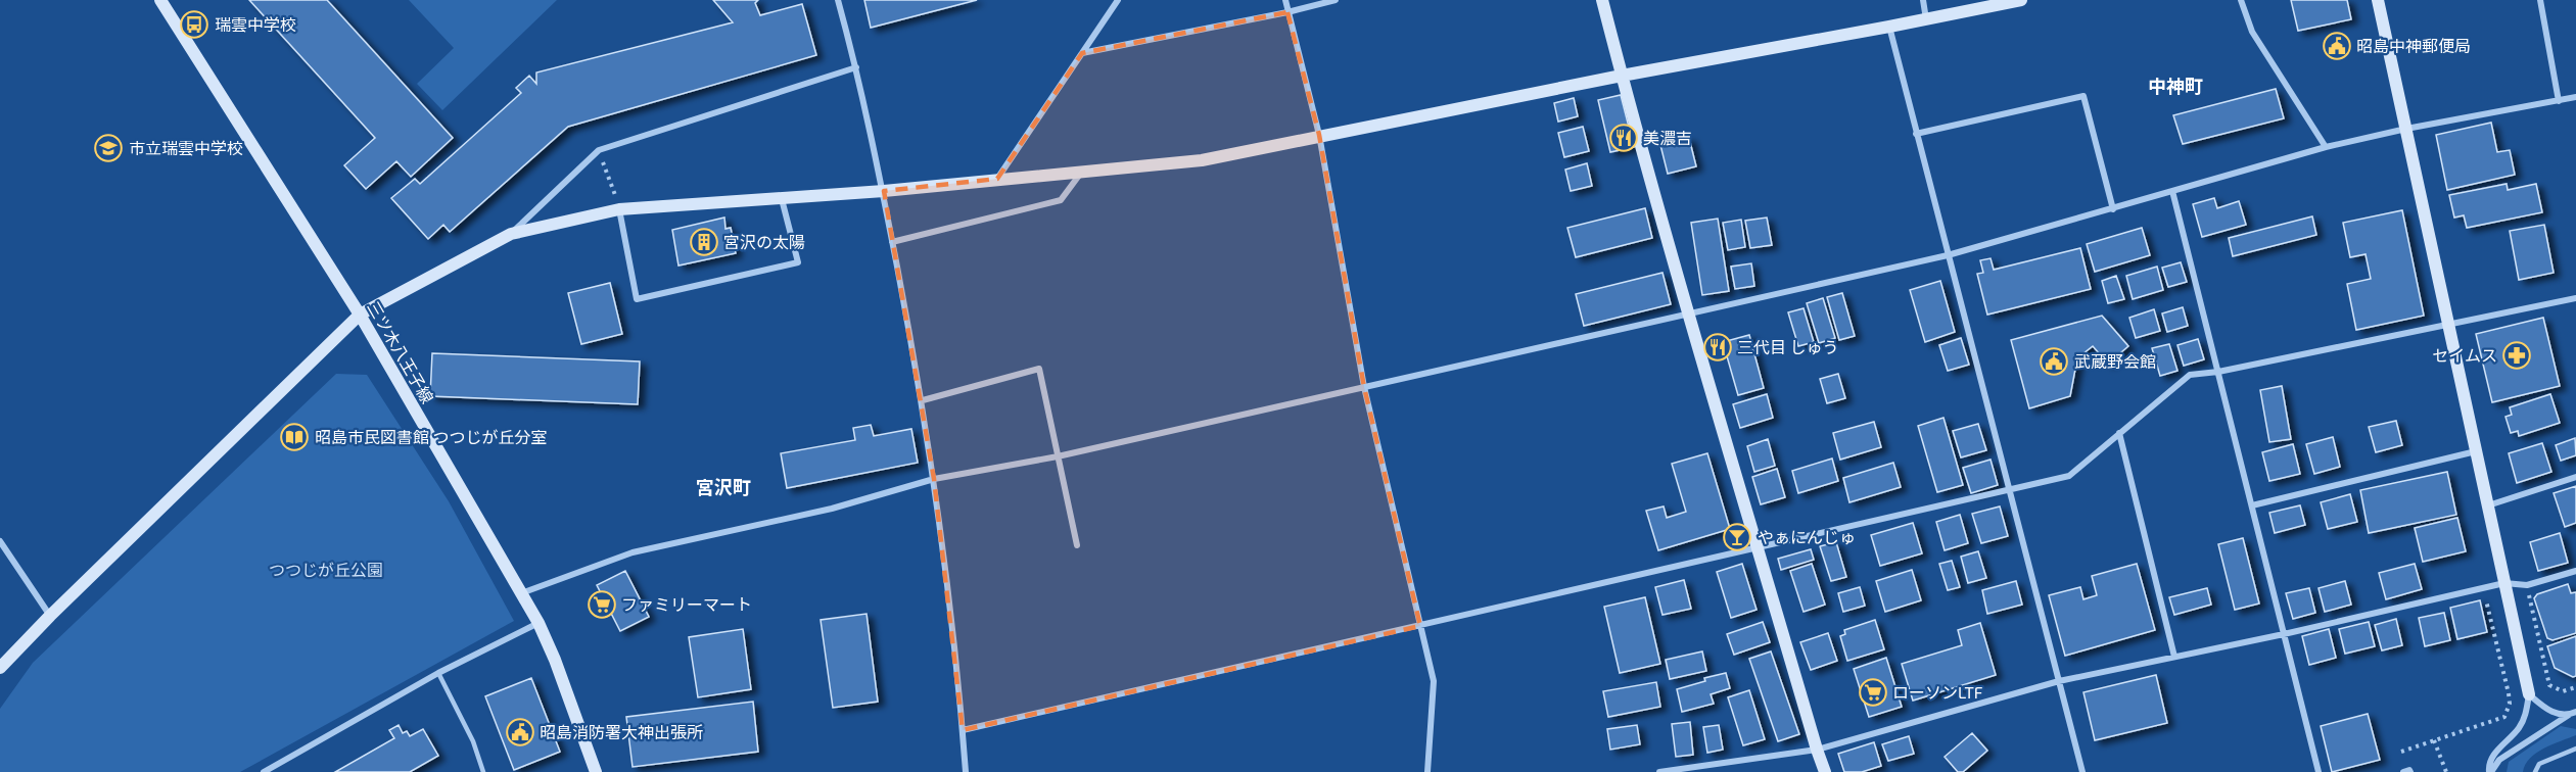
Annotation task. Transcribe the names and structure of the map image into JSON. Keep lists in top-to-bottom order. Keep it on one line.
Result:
{"streets":{"street":["三ツ木八王子線"]},"districts":["中神町","宮沢町"],"parks":["つつじが丘公園"],"places":{"bus stop":["瑞雲中学校"],"public building":["昭島中神郵便局","武蔵野会館","昭島消防署大神出張所"],"restaurant":["美濃吉","三代目 しゅう"],"school or university":["市立瑞雲中学校"],"building":["宮沢の太陽"],"pharmacy":["セイムス"],"library":["昭島市民図書館 つつじが丘分室"],"bar":["やぁにんじゅ"],"supermarket":["ファミリーマート","ローソンLTF"]}}
